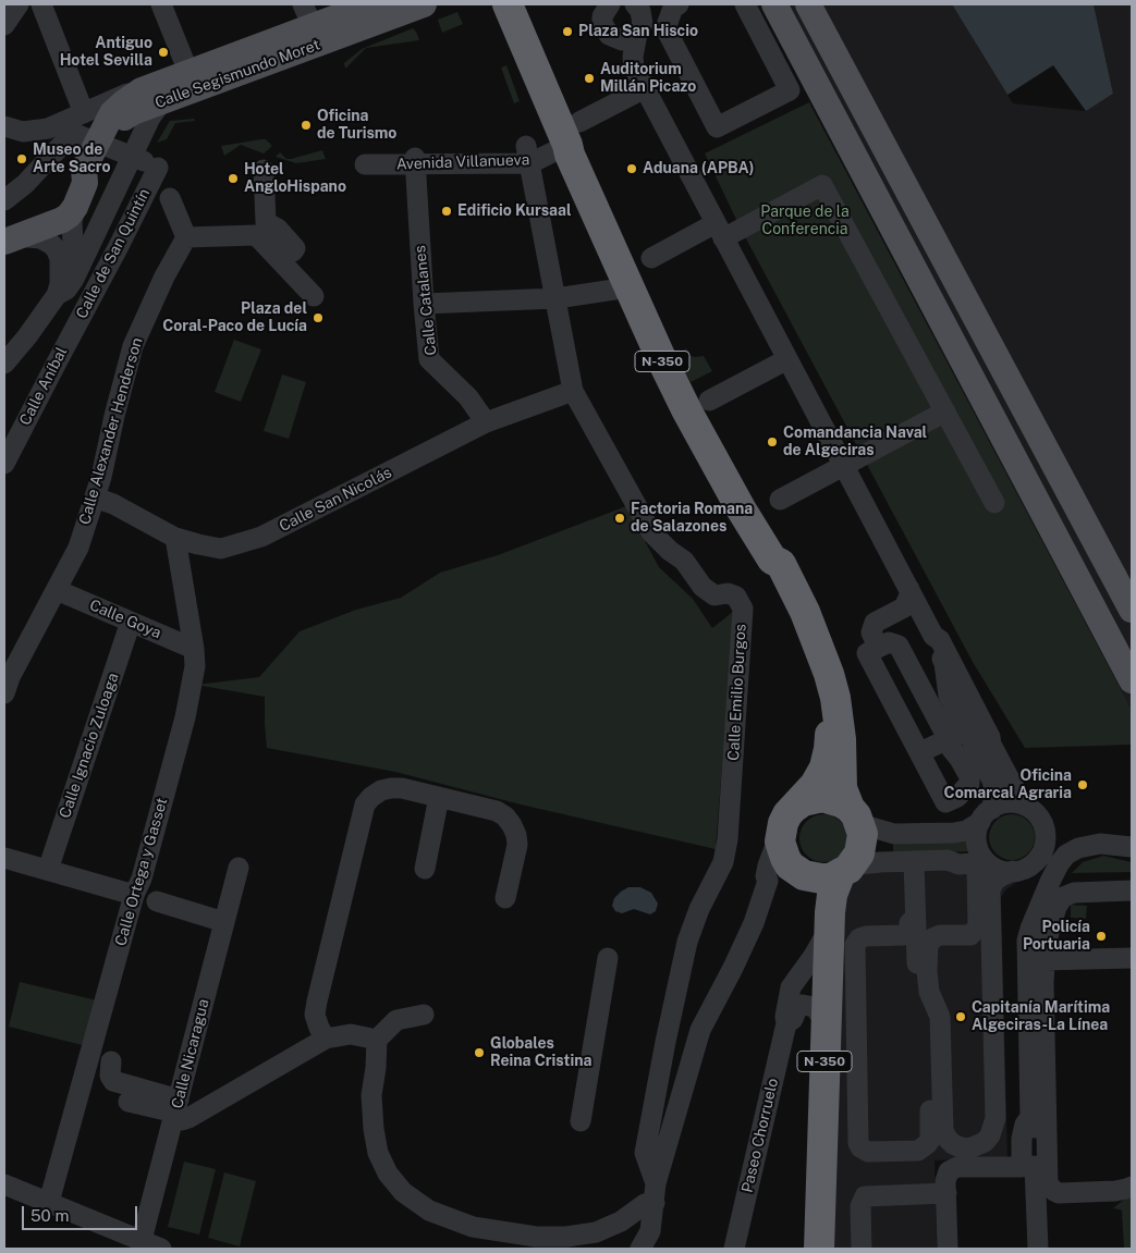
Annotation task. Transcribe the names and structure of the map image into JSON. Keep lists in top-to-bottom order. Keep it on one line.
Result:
{"streets":{"highway":["N-350"],"main road":["Calle Segismundo Moret"],"street":["Avenida Villanueva","Calle de San Quintín","Calle Catalanes","Calle Aníbal","Calle Alexander Henderson","Calle San Nicolás","Calle Goya","Calle Emilio Burgos","Calle Ignacio Zuloaga","Calle Ortega y Gasset","Calle Nicaragua","Paseo Chorruelo"]},"crossings":[["Avenida Villanueva","Calle Catalanes"],["Avenida Villanueva","N-350"],["Avenida Villanueva","Calle Emilio Burgos"],["Calle de San Quintín","Calle Aníbal"],["Calle Catalanes","Calle San Nicolás"],["N-350","Paseo Chorruelo"],["Calle Alexander Henderson","Calle San Nicolás"],["Calle Alexander Henderson","Calle Goya"],["Calle San Nicolás","Calle Emilio Burgos"],["Calle San Nicolás","Calle Ortega y Gasset"],["Calle Goya","Calle Ignacio Zuloaga"],["Calle Goya","Calle Ortega y Gasset"]],"parks":["Parque de la Conferencia"],"places":["Plaza San Hiscio","Antiguo Hotel Sevilla","Auditorium Millán Picazo","Oficina de Turismo","Museo de Arte Sacro","Aduana (APBA)","Hotel AngloHispano","Edificio Kursaal","Plaza del Coral-Paco de Lucía","Comandancia Naval de Algeciras","Factoria Romana de Salazones","Oficina Comarcal Agraria","Policía Portuaria","Capitanía Marítima Algeciras-La Línea","Globales Reina Cristina"],"scale_bar":"50 m"}
